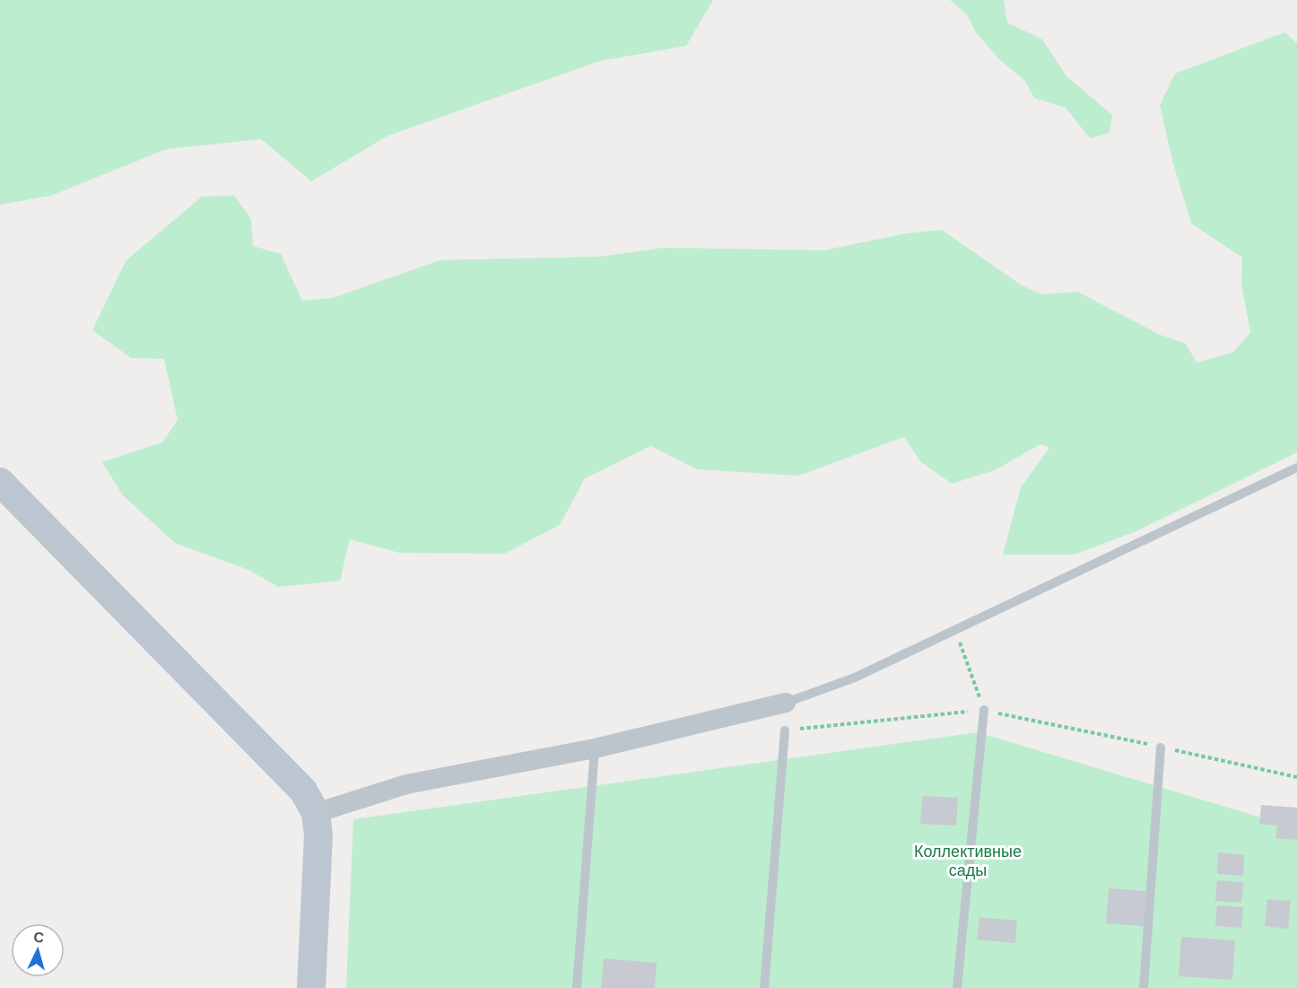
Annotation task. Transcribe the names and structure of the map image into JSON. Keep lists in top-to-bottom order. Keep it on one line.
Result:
{"parks":["Коллективные сады"],"north":"top"}
